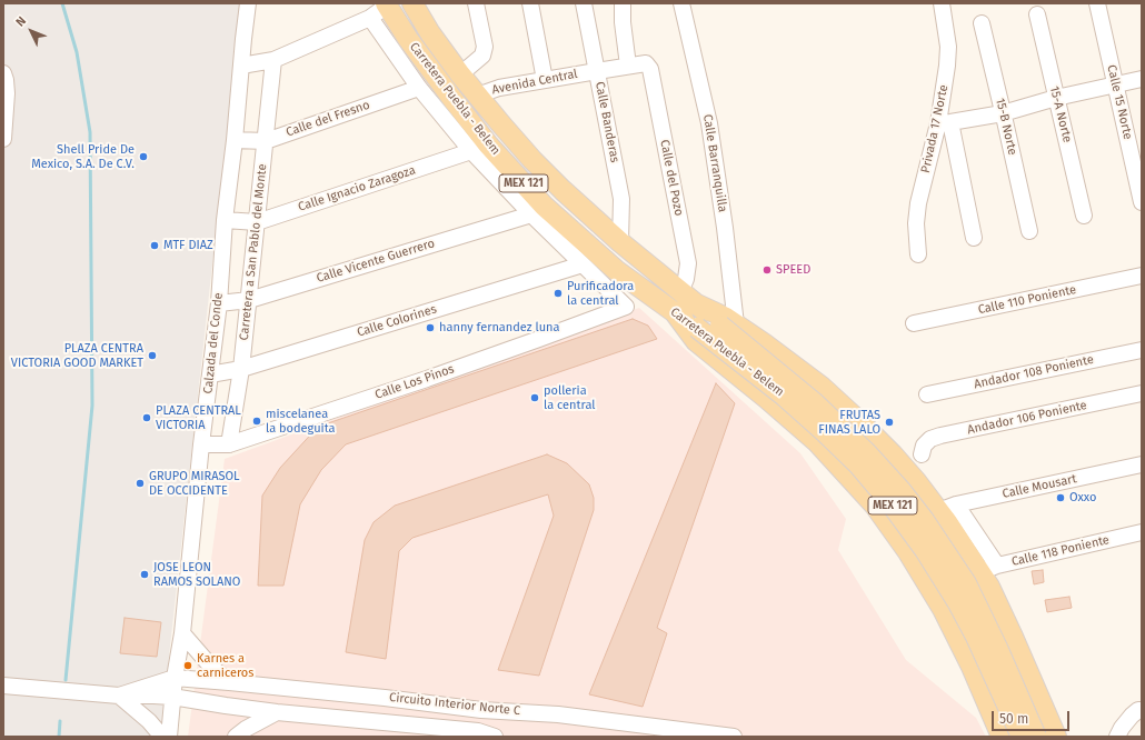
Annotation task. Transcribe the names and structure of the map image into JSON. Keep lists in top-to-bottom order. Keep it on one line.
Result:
{"streets":{"main road":["Carretera Puebla - Belem","MEX 121"],"street":["Avenida Central","Calle 15 Norte","15-A Norte","Calle del Fresno","Calle Banderas","15-B Norte","Privada 17 Norte","Calle Barranquilla","Calle del Pozo","Calle Ignacio Zaragoza","Carretera a San Pablo del Monte","Calle Vicente Guerrero","Calle 110 Poniente","Calle Colorines","Calzada del Conde","Andador 108 Poniente","Calle Los Pinos","Andador 106 Poniente","Calle Mousart","Calle 118 Poniente","Circuito Interior Norte C"]},"crossings":[["Avenida Central","Carretera Puebla - Belem"],["Avenida Central","Calle Banderas"],["Avenida Central","Calle del Pozo"],["Carretera Puebla - Belem","Calle Banderas"],["Carretera Puebla - Belem","Calle Barranquilla"],["Carretera Puebla - Belem","Calle del Pozo"],["Carretera Puebla - Belem","Calle Ignacio Zaragoza"],["Calle del Fresno","Carretera a San Pablo del Monte"],["Calle del Fresno","Calzada del Conde"],["Calle Ignacio Zaragoza","Carretera a San Pablo del Monte"],["Calle Ignacio Zaragoza","Calzada del Conde"],["Carretera a San Pablo del Monte","Calle Vicente Guerrero"],["Carretera a San Pablo del Monte","Calle Colorines"],["Carretera a San Pablo del Monte","Calle Los Pinos"],["Calle Vicente Guerrero","Calzada del Conde"],["Calle Colorines","Calzada del Conde"],["Calle Colorines","Calle Los Pinos"],["Calzada del Conde","Calle Los Pinos"],["Calzada del Conde","Circuito Interior Norte C"]],"places":["Shell Pride De Mexico, S.A. De C.V.","MTF DIAZ","SPEED","Purificadora la central","hanny fernandez luna","PLAZA CENTRA VICTORIA GOOD MARKET","polleria la central","PLAZA CENTRAL VICTORIA","miscelanea la bodeguita","FRUTAS FINAS LALO","GRUPO MIRASOL DE OCCIDENTE","Oxxo","JOSE LEON RAMOS SOLANO","Karnes a carniceros"],"scale_bar":"50 m","north":"top left"}
